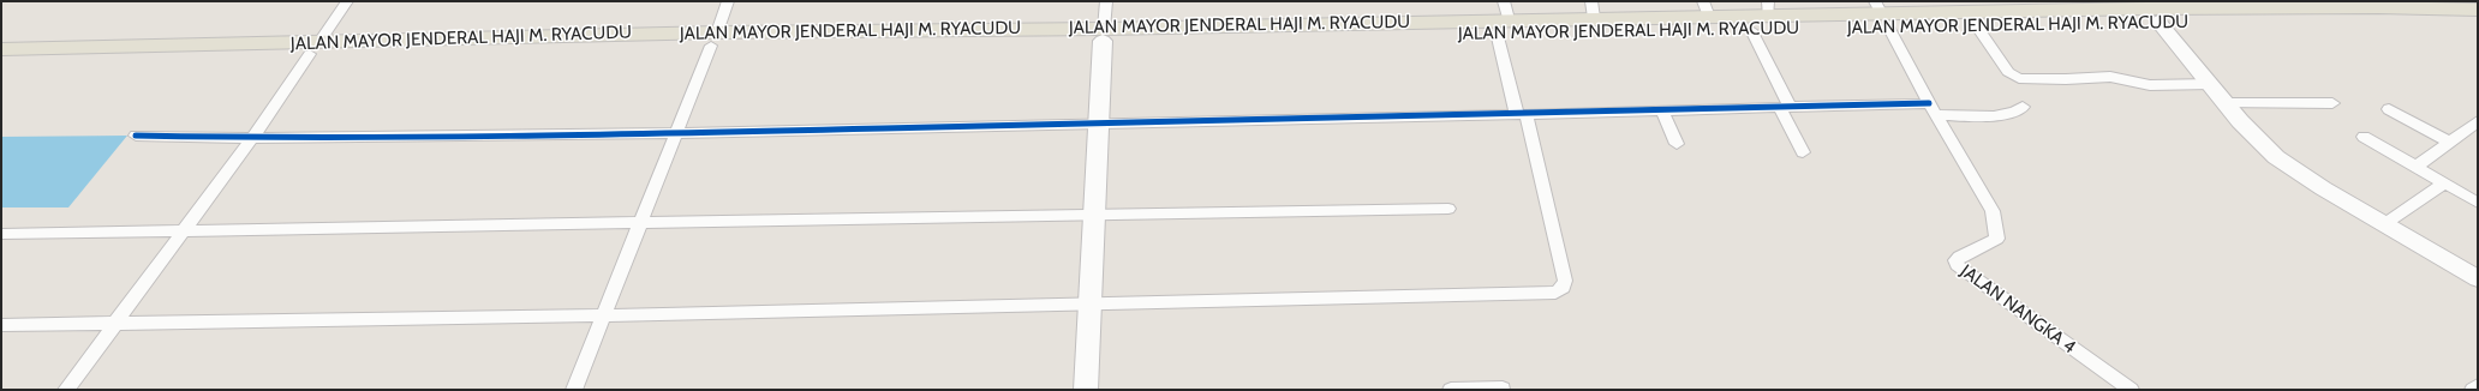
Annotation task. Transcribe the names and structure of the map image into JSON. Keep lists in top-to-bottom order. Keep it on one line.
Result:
{"streets":{"main road":["JALAN MAYOR JENDERAL HAJI M. RYACUDU"],"street":["JALAN NANGKA 4"]},"crossings":[["JALAN MAYOR JENDERAL HAJI M. RYACUDU","JALAN NANGKA 4"]]}
